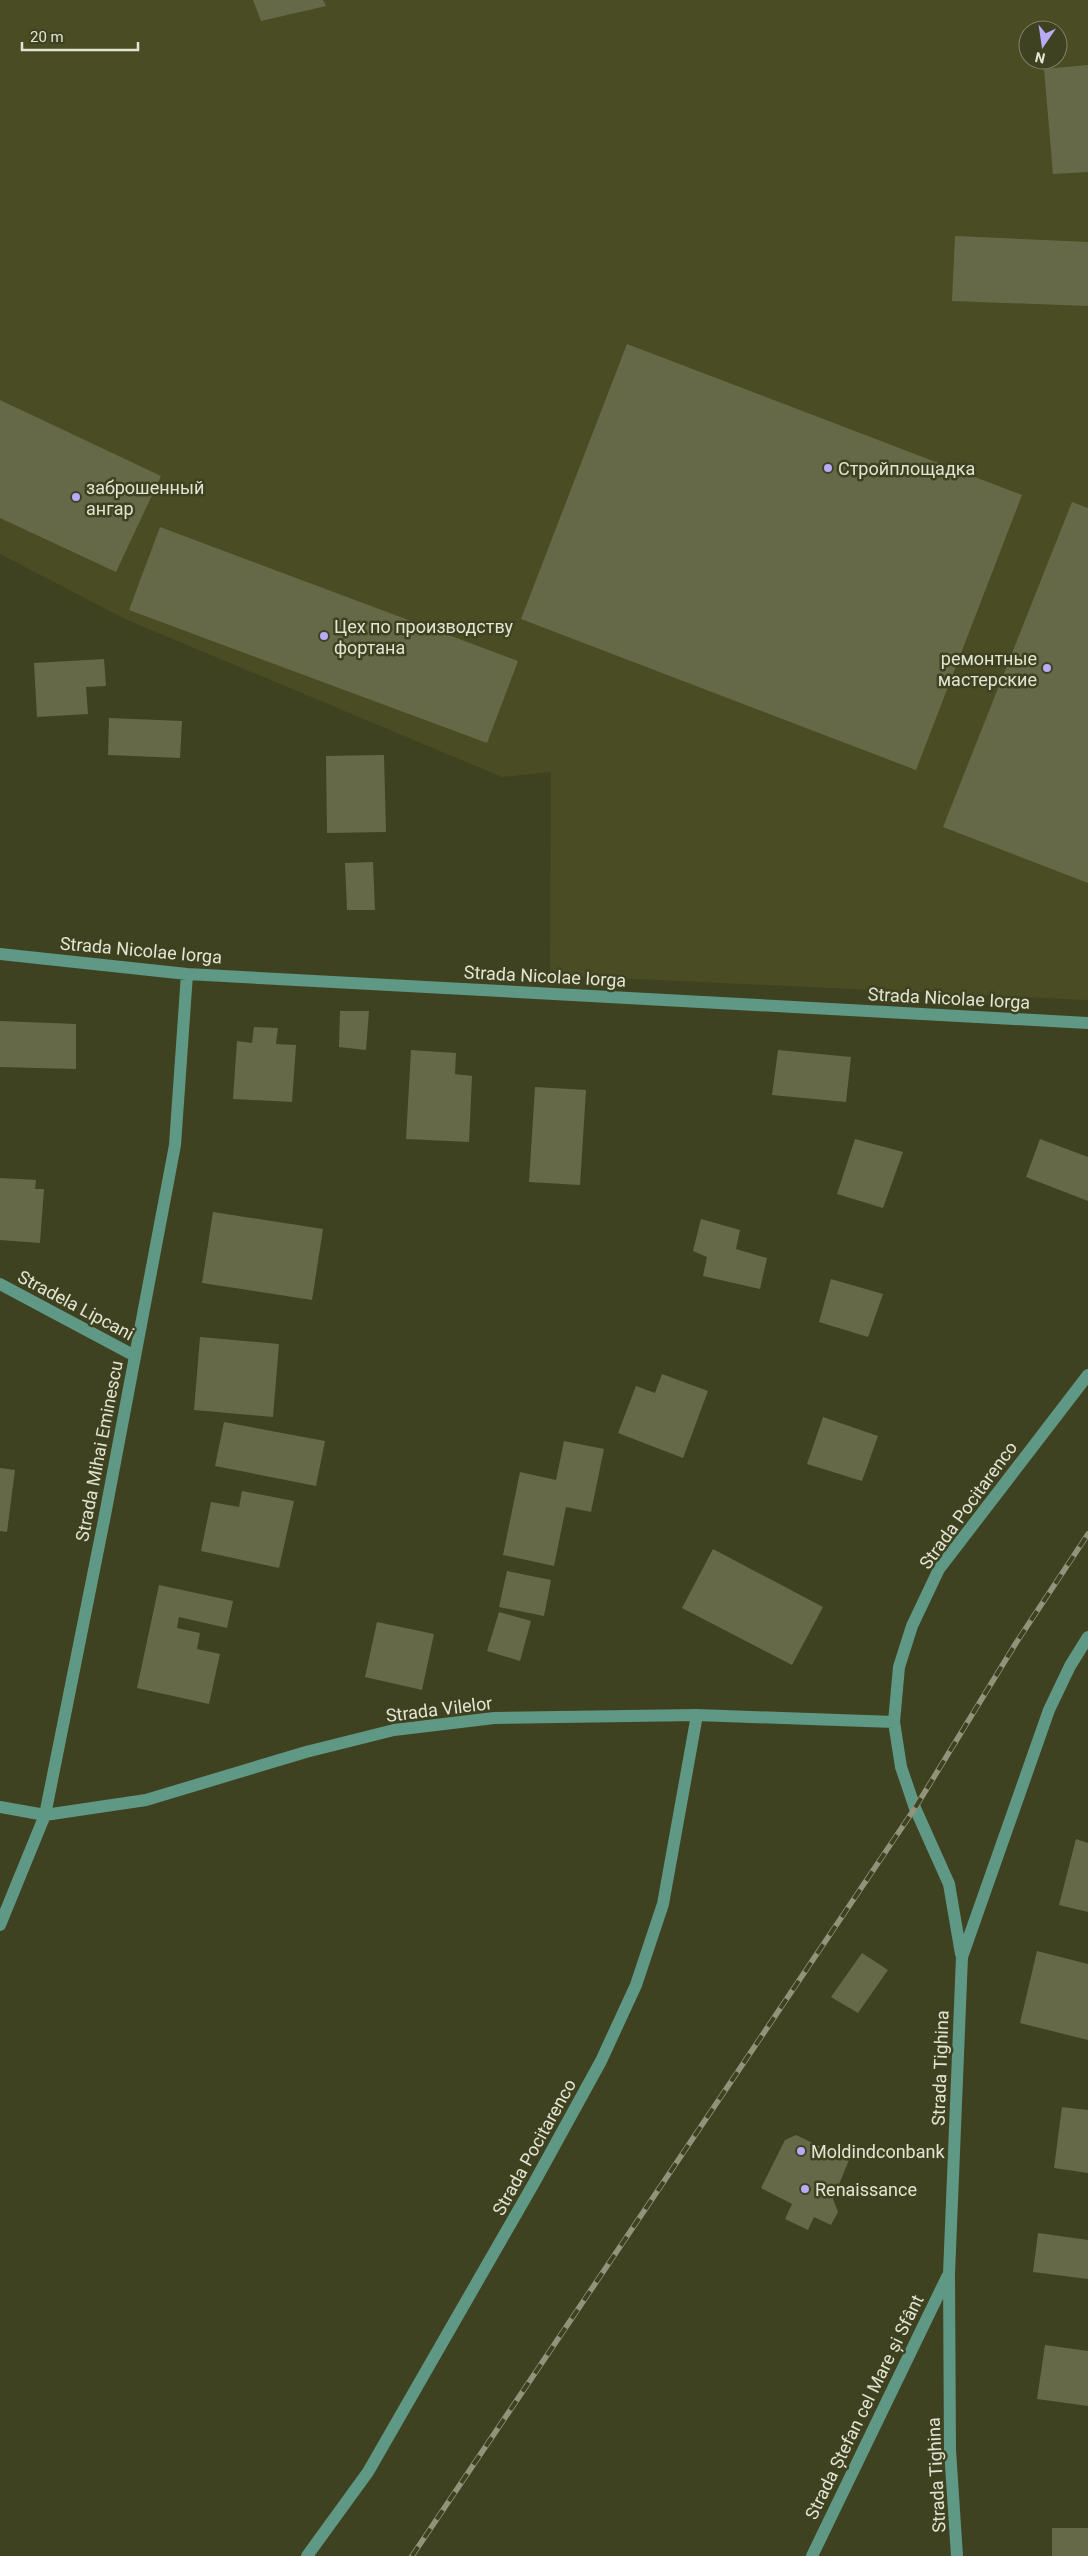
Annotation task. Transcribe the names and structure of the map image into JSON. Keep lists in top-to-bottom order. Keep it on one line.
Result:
{"streets":{"street":["Strada Nicolae Iorga","Stradela Lipcani","Strada Mihai Eminescu","Strada Pocitarenco","Strada Vilelor","Strada Tighina","Strada Ștefan cel Mare și Sfânt"]},"crossings":[["Strada Nicolae Iorga","Strada Mihai Eminescu"],["Stradela Lipcani","Strada Mihai Eminescu"],["Strada Mihai Eminescu","Strada Vilelor"],["Strada Pocitarenco","Strada Vilelor"],["Strada Pocitarenco","Strada Tighina"],["Strada Tighina","Strada Ștefan cel Mare și Sfânt"]],"places":["Стройплощадка","заброшенный ангар","Цех по производству фортана","ремонтные мастерские","Moldindconbank","Renaissance"],"scale_bar":"20 m","north":"bottom"}
